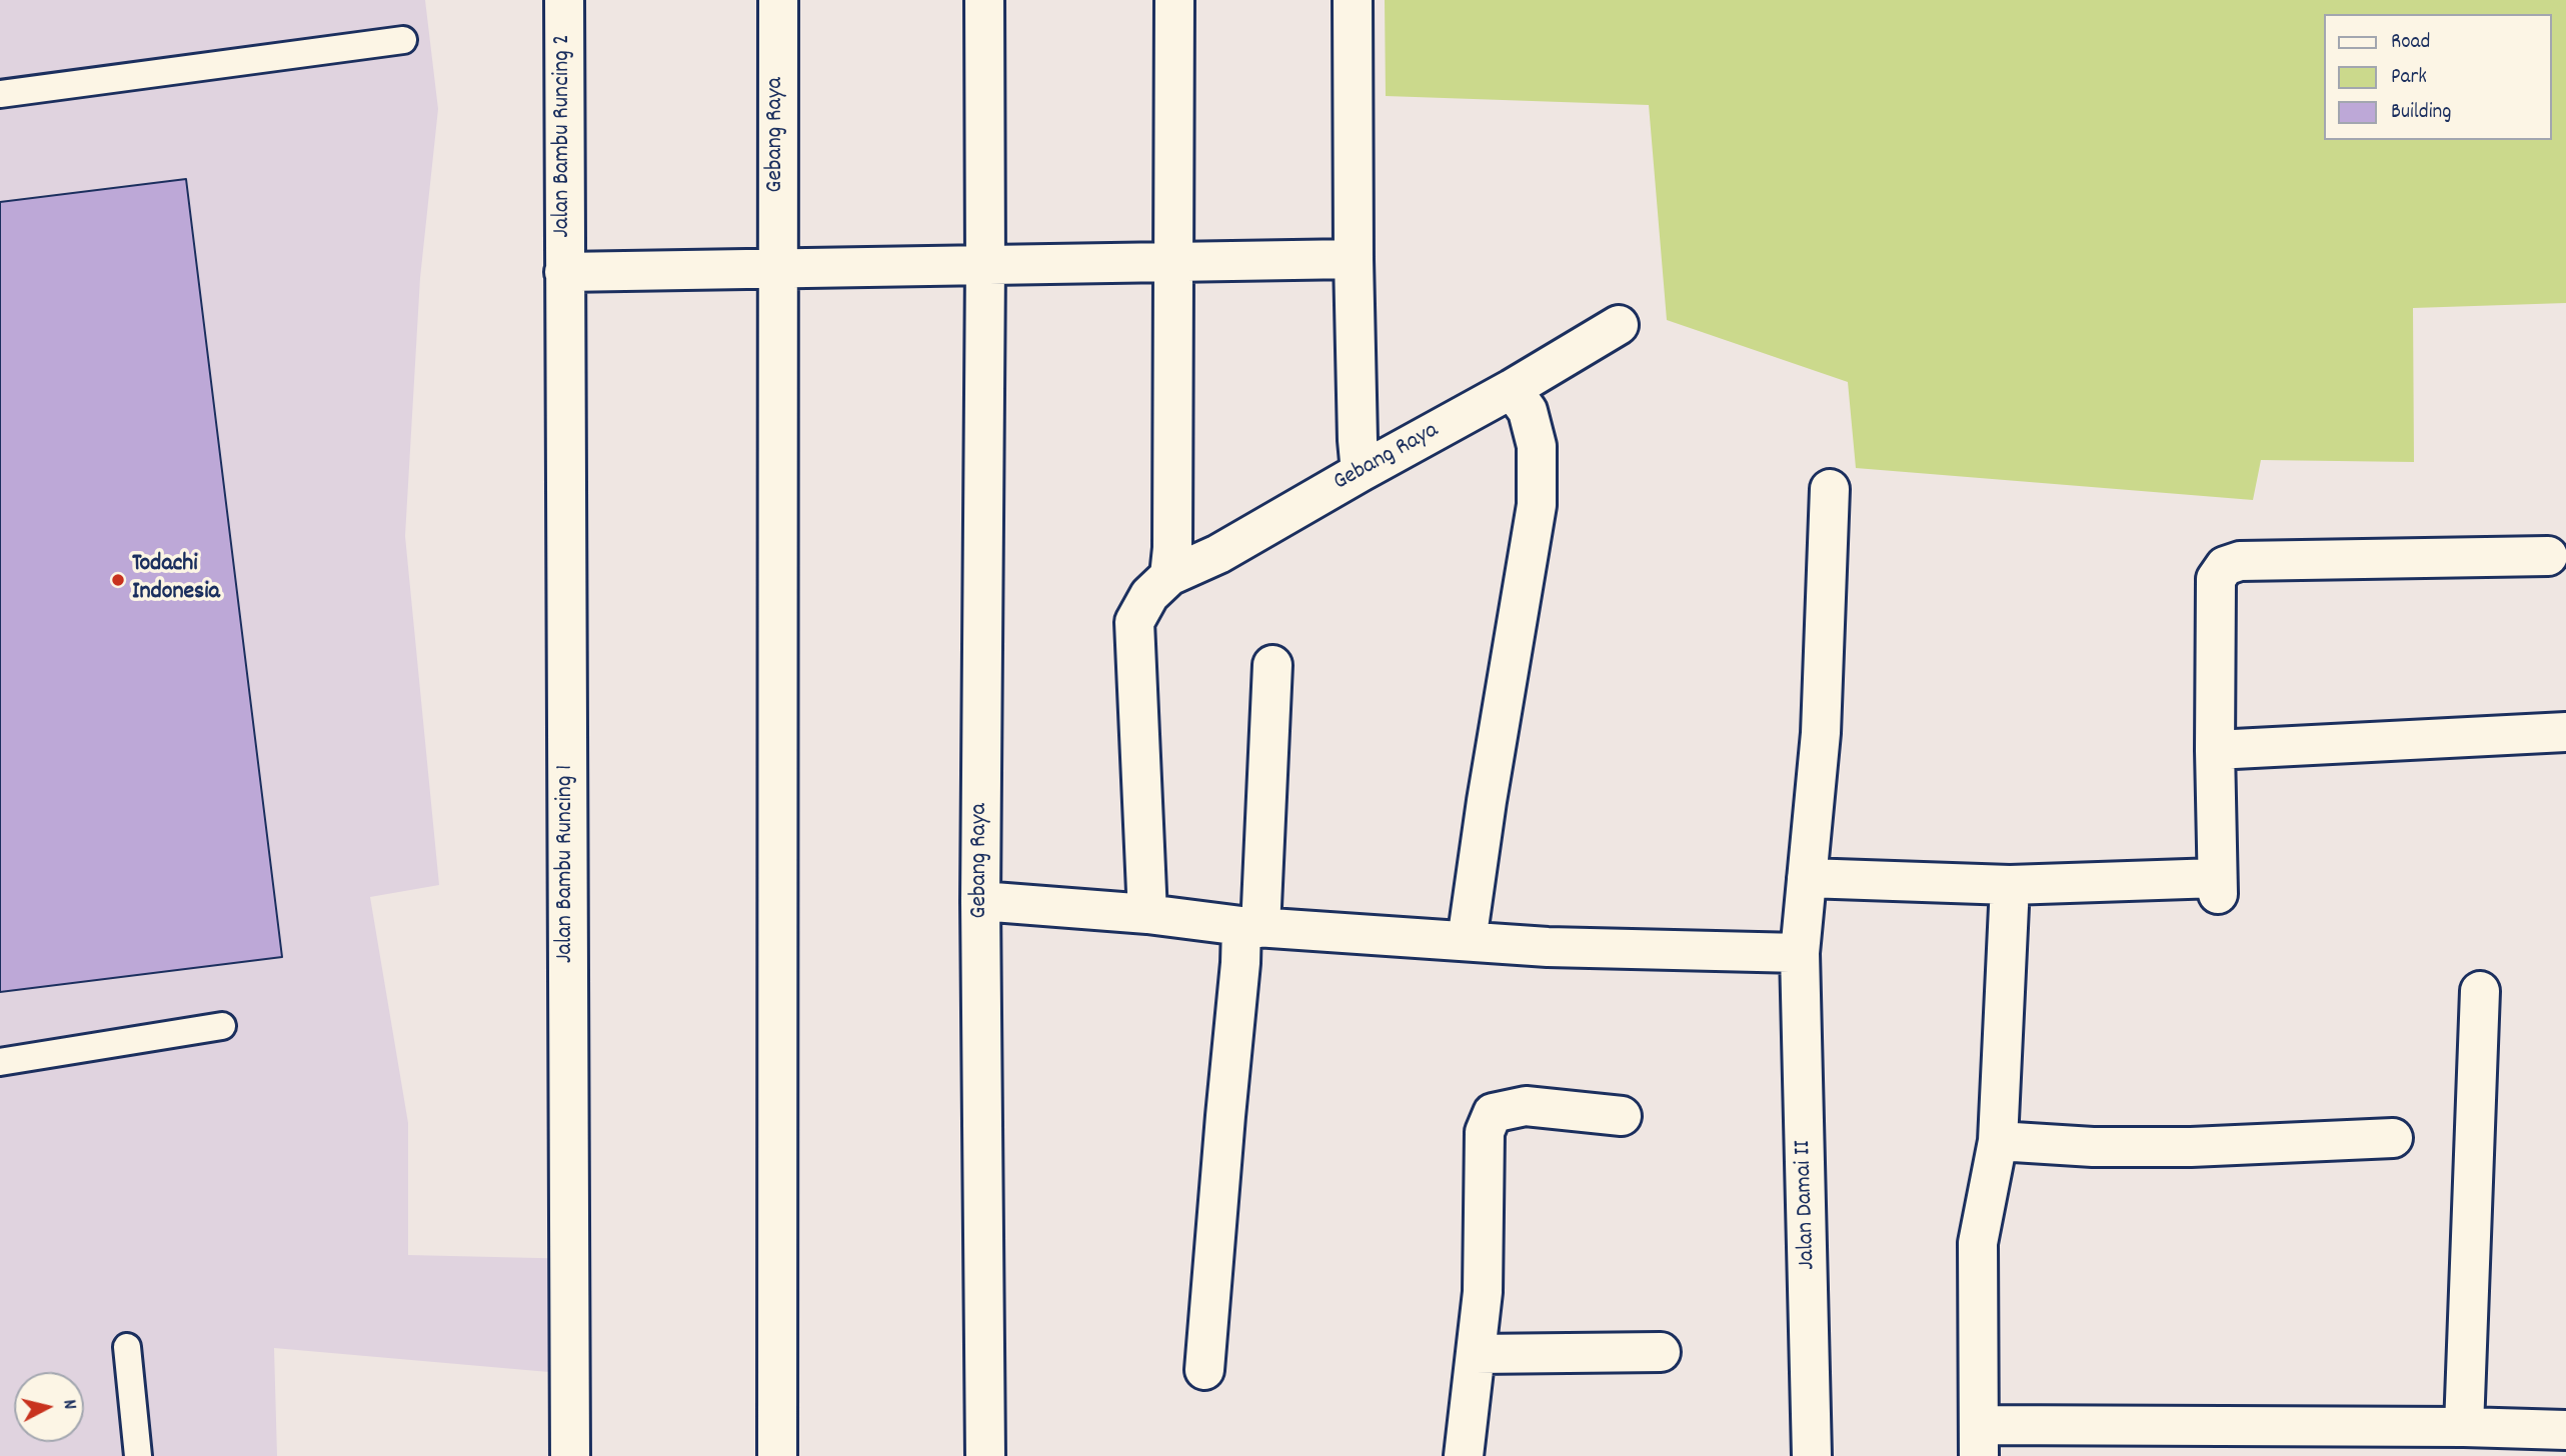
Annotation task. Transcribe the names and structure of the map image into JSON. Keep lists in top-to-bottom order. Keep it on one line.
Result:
{"streets":{"street":["Gebang Raya","Jalan Bambu Runcing 2","Jalan Bambu Runcing 1","Jalan Damai II"]},"crossings":[["Jalan Bambu Runcing 2","Jalan Bambu Runcing 1"]],"places":["Todachi Indonesia"],"legend":["Road","Park","Building"],"north":"right"}
